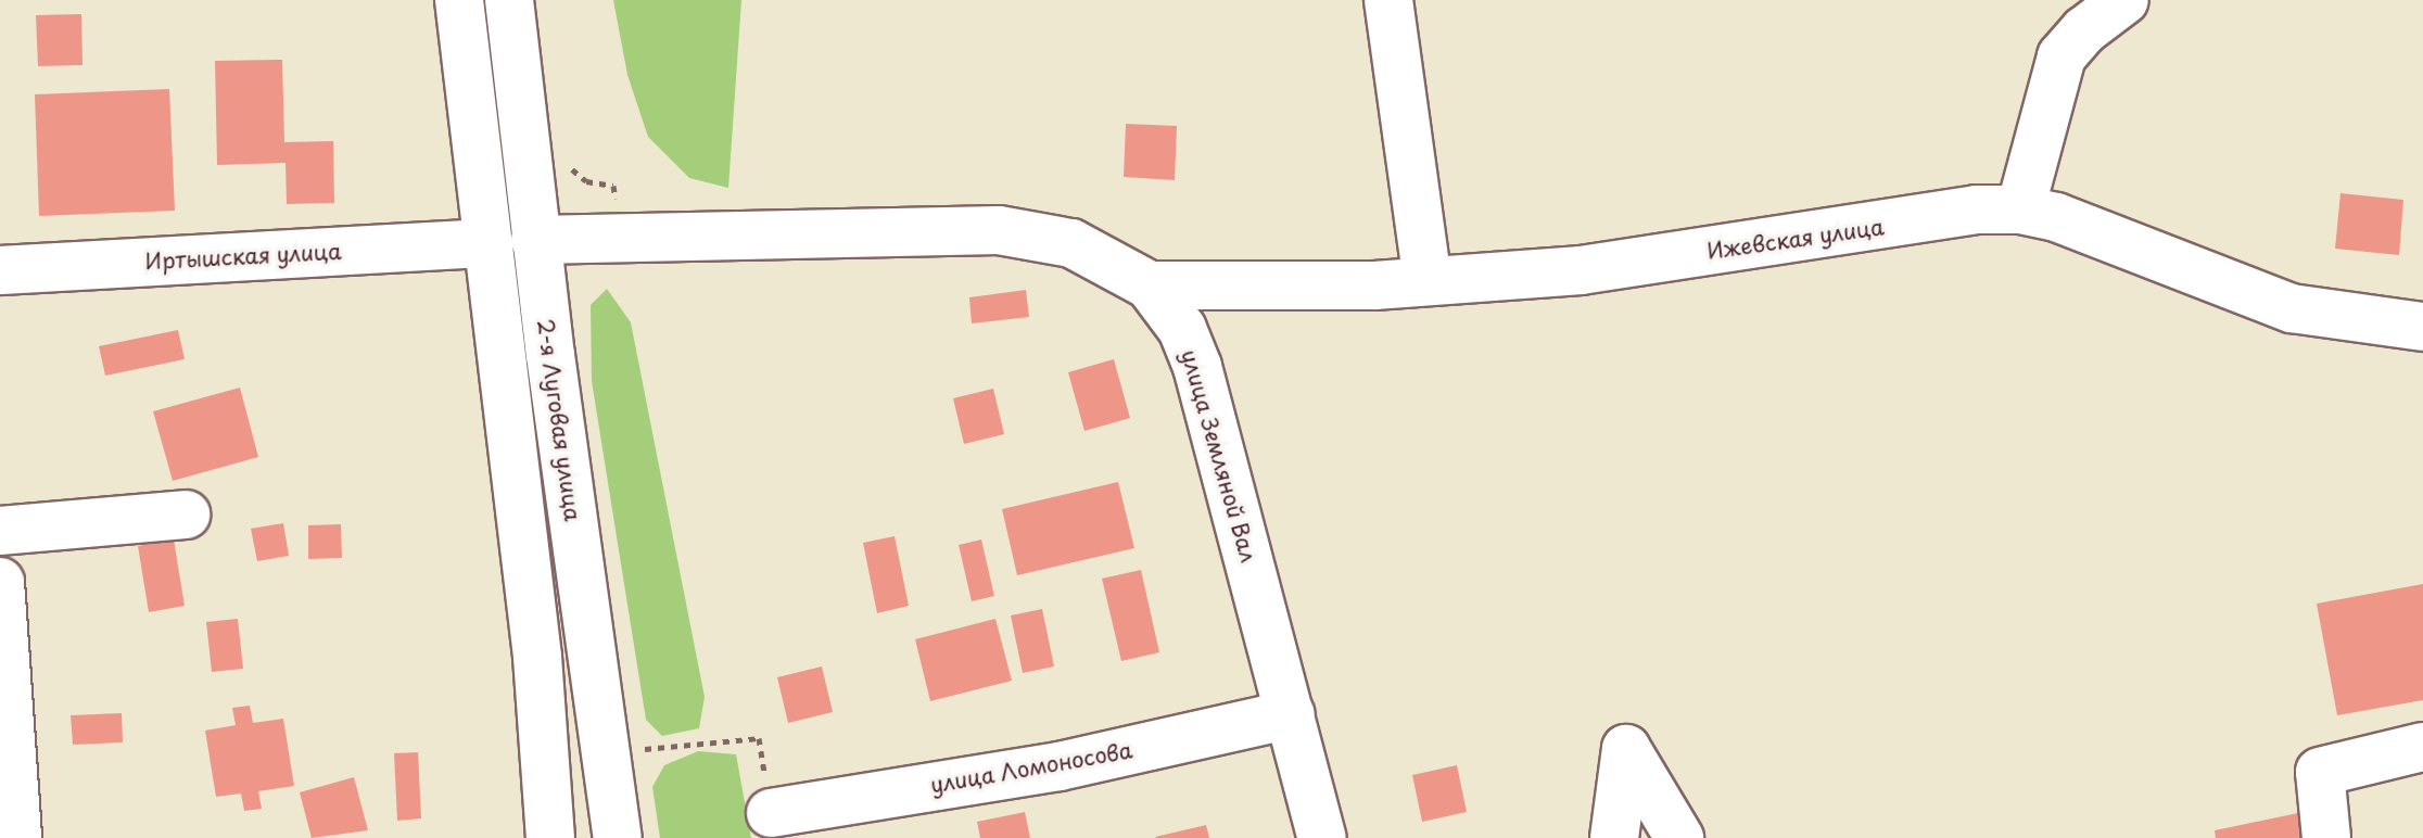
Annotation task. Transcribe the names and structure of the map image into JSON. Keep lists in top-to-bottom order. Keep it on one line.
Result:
{"streets":{"street":["Ижевская улица","Иртышская улица","2-я Луговая улица","улица Земляной Вал","улица Ломоносова"]},"crossings":[["Ижевская улица","улица Земляной Вал"],["Иртышская улица","2-я Луговая улица"],["Иртышская улица","улица Земляной Вал"],["2-я Луговая улица","улица Земляной Вал"],["улица Земляной Вал","улица Ломоносова"]]}
